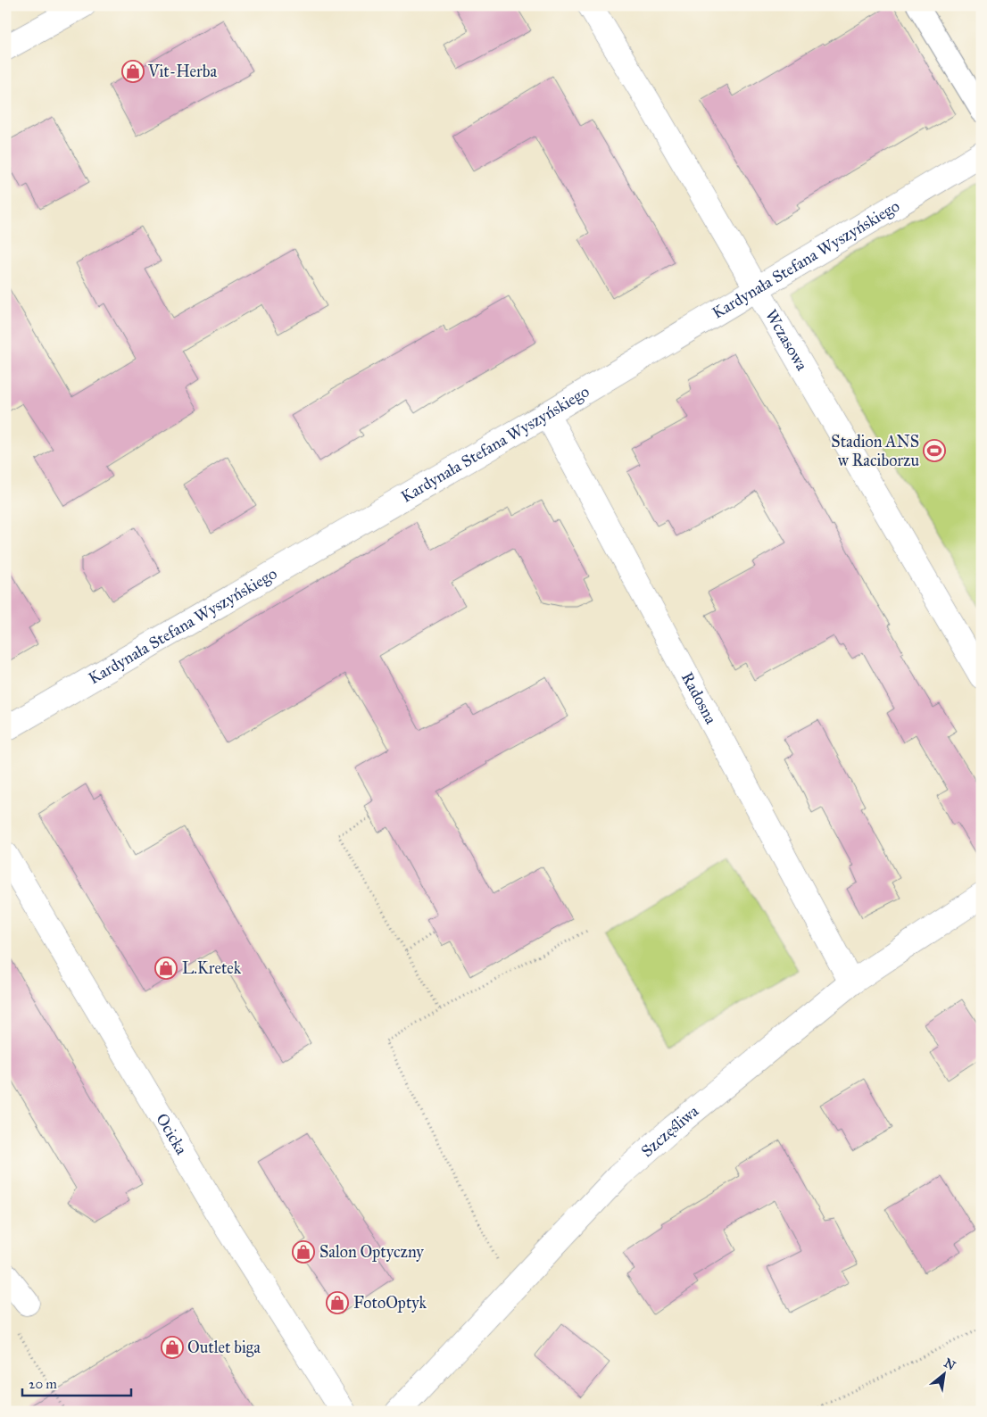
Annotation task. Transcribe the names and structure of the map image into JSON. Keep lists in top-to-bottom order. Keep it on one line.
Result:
{"streets":{"street":["Kardynała Stefana Wyszyńskiego","Wczasowa","Radosna","Szczęśliwa","Ocicka"]},"crossings":[["Kardynała Stefana Wyszyńskiego","Wczasowa"],["Kardynała Stefana Wyszyńskiego","Radosna"],["Radosna","Szczęśliwa"]],"places":{"shop":["Vit-Herba","L.Kretek","Salon Optyczny","FotoOptyk","Outlet biga"],"sports":["Stadion ANS w Raciborzu"]},"scale_bar":"20 m","north":"top right"}
